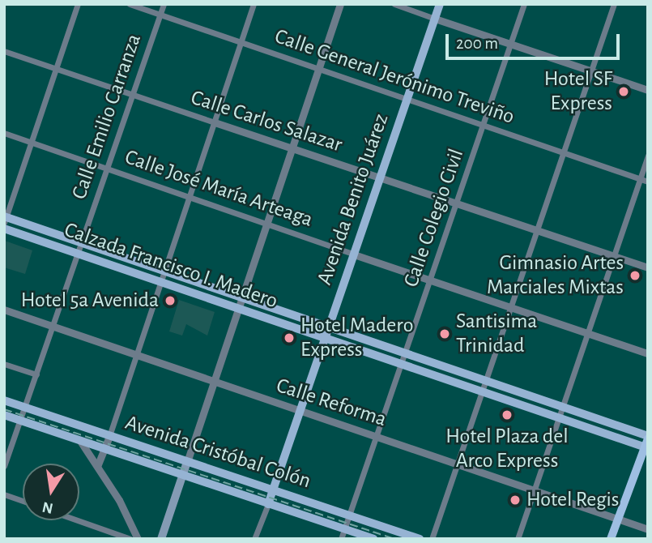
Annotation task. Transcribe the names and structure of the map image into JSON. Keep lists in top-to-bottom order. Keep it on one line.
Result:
{"streets":{"main road":["Avenida Benito Juárez","Calzada Francisco I. Madero","Avenida Cristóbal Colón"],"street":["Calle General Jerónimo Treviño","Calle Emilio Carranza","Calle Carlos Salazar","Calle José María Arteaga","Calle Colegio Civil","Calle Reforma"]},"crossings":[["Calle General Jerónimo Treviño","Calle Emilio Carranza"],["Calle General Jerónimo Treviño","Avenida Benito Juárez"],["Calle General Jerónimo Treviño","Calle Colegio Civil"],["Calle Emilio Carranza","Calle Carlos Salazar"],["Calle Emilio Carranza","Calle José María Arteaga"],["Calle Emilio Carranza","Calzada Francisco I. Madero"],["Calle Emilio Carranza","Calle Reforma"],["Calle Emilio Carranza","Avenida Cristóbal Colón"],["Calle Carlos Salazar","Avenida Benito Juárez"],["Calle Carlos Salazar","Calle Colegio Civil"],["Calle José María Arteaga","Avenida Benito Juárez"],["Calle José María Arteaga","Calle Colegio Civil"],["Avenida Benito Juárez","Calzada Francisco I. Madero"],["Avenida Benito Juárez","Calle Reforma"],["Avenida Benito Juárez","Avenida Cristóbal Colón"],["Calle Colegio Civil","Calzada Francisco I. Madero"],["Calle Colegio Civil","Calle Reforma"],["Calle Colegio Civil","Avenida Cristóbal Colón"]],"places":["Hotel SF Express","Gimnasio Artes Marciales Mixtas","Hotel 5a Avenida","Santisima Trinidad","Hotel Madero Express","Hotel Plaza del Arco Express","Hotel Regis"],"scale_bar":"200 m","north":"bottom"}
